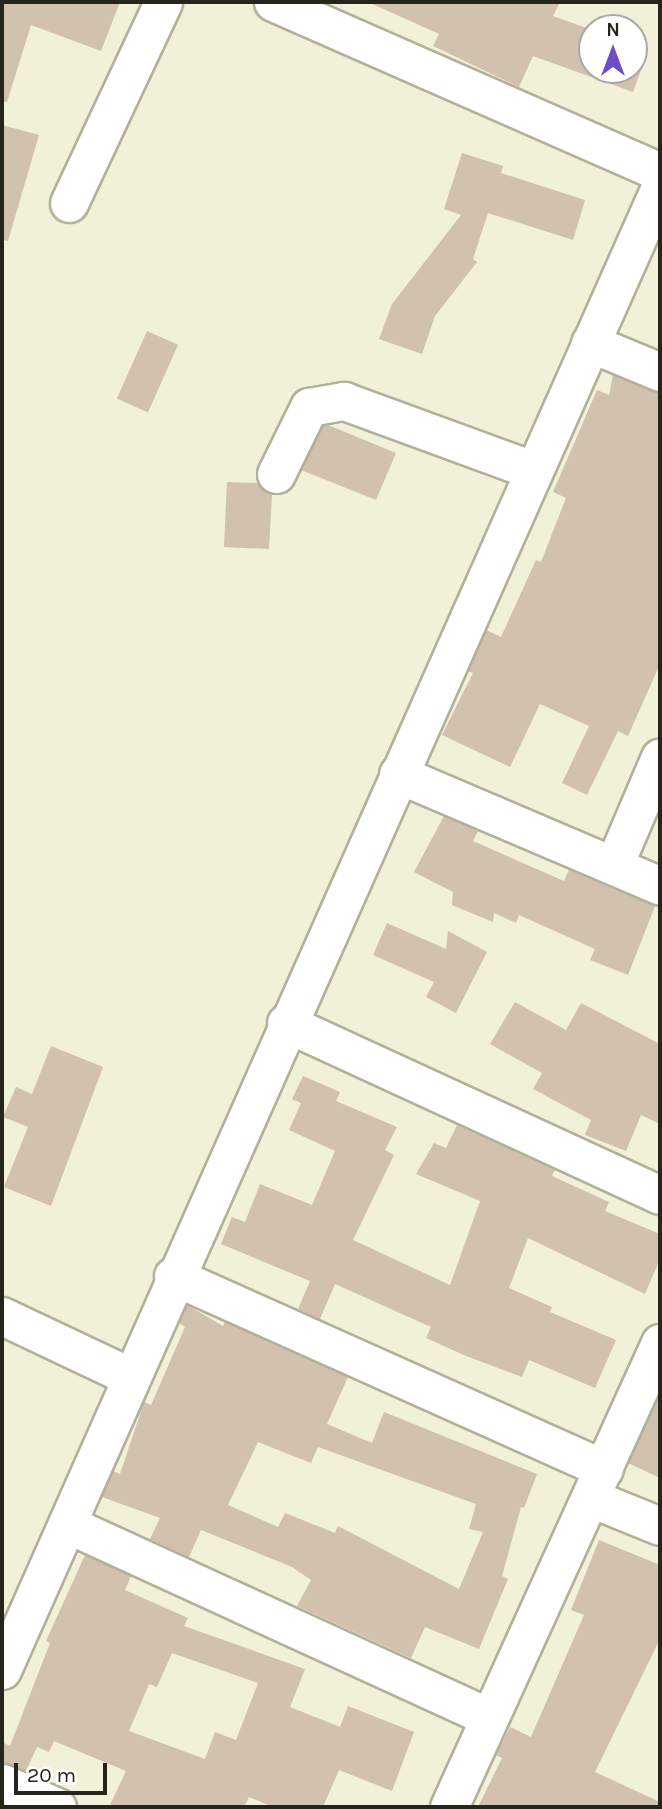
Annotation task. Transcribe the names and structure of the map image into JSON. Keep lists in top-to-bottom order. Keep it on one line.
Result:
{"scale_bar":"20 m","north":"top"}
